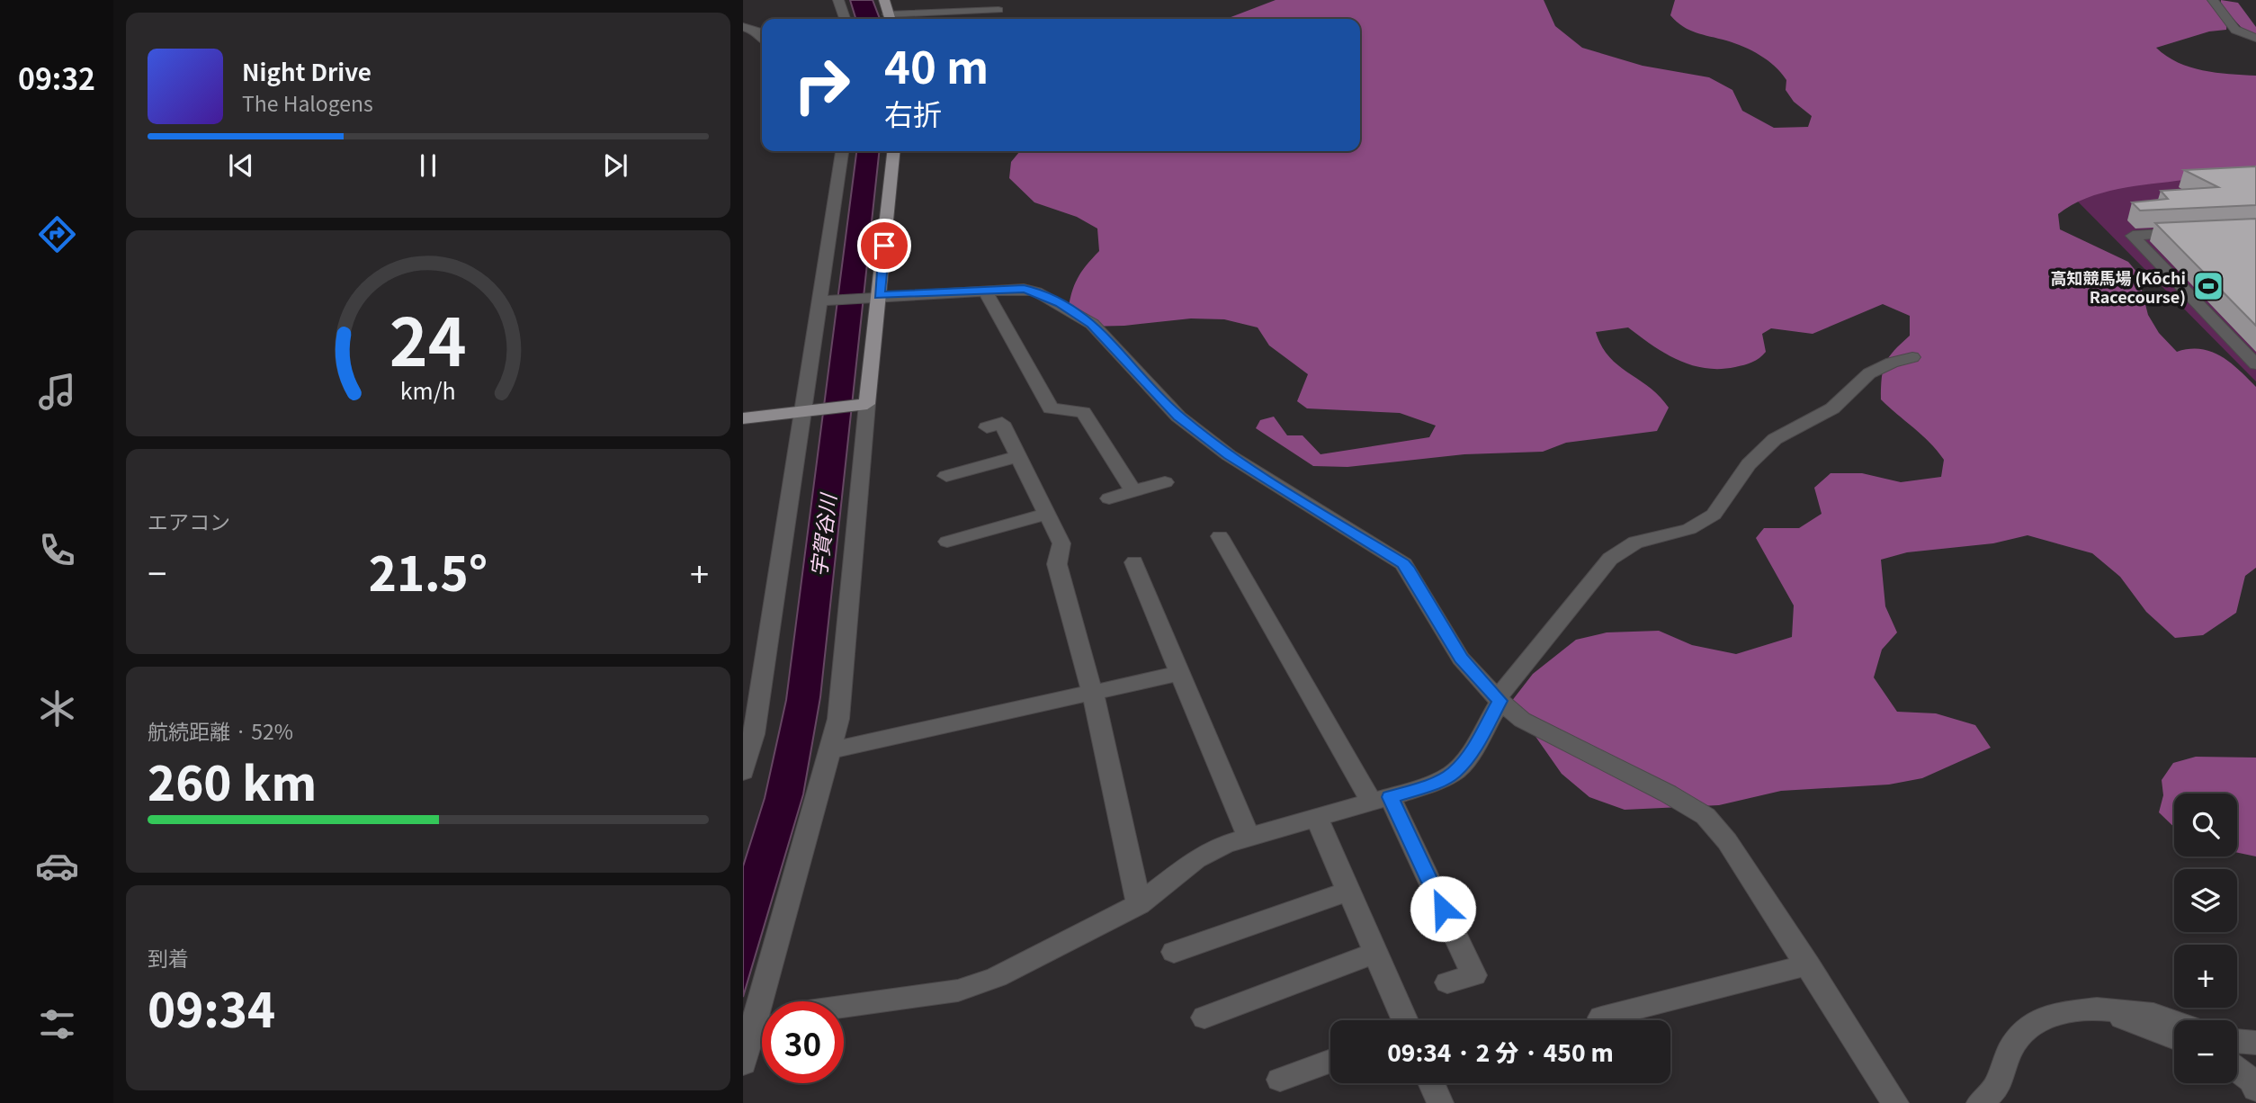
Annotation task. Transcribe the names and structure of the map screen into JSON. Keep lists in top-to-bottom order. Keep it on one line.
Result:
{"water":["宇賀谷川"],"places":{"sports":["高知競馬場 (Kōchi Racecourse)"]},"page":{"tabs":"09:32","turn":["40 m","右折"],"song":["Night Drive","The Halogens"],"tile":["エアコン",["航続距離 · 52%","260 km"],["到着","09:34"]],"heat":["−","21.5°","+"],"map_buttons":["+","−"],"limit":"30","trip":"09:34 · 2 分 · 450 m","gauge":["24","km/h"]}}
